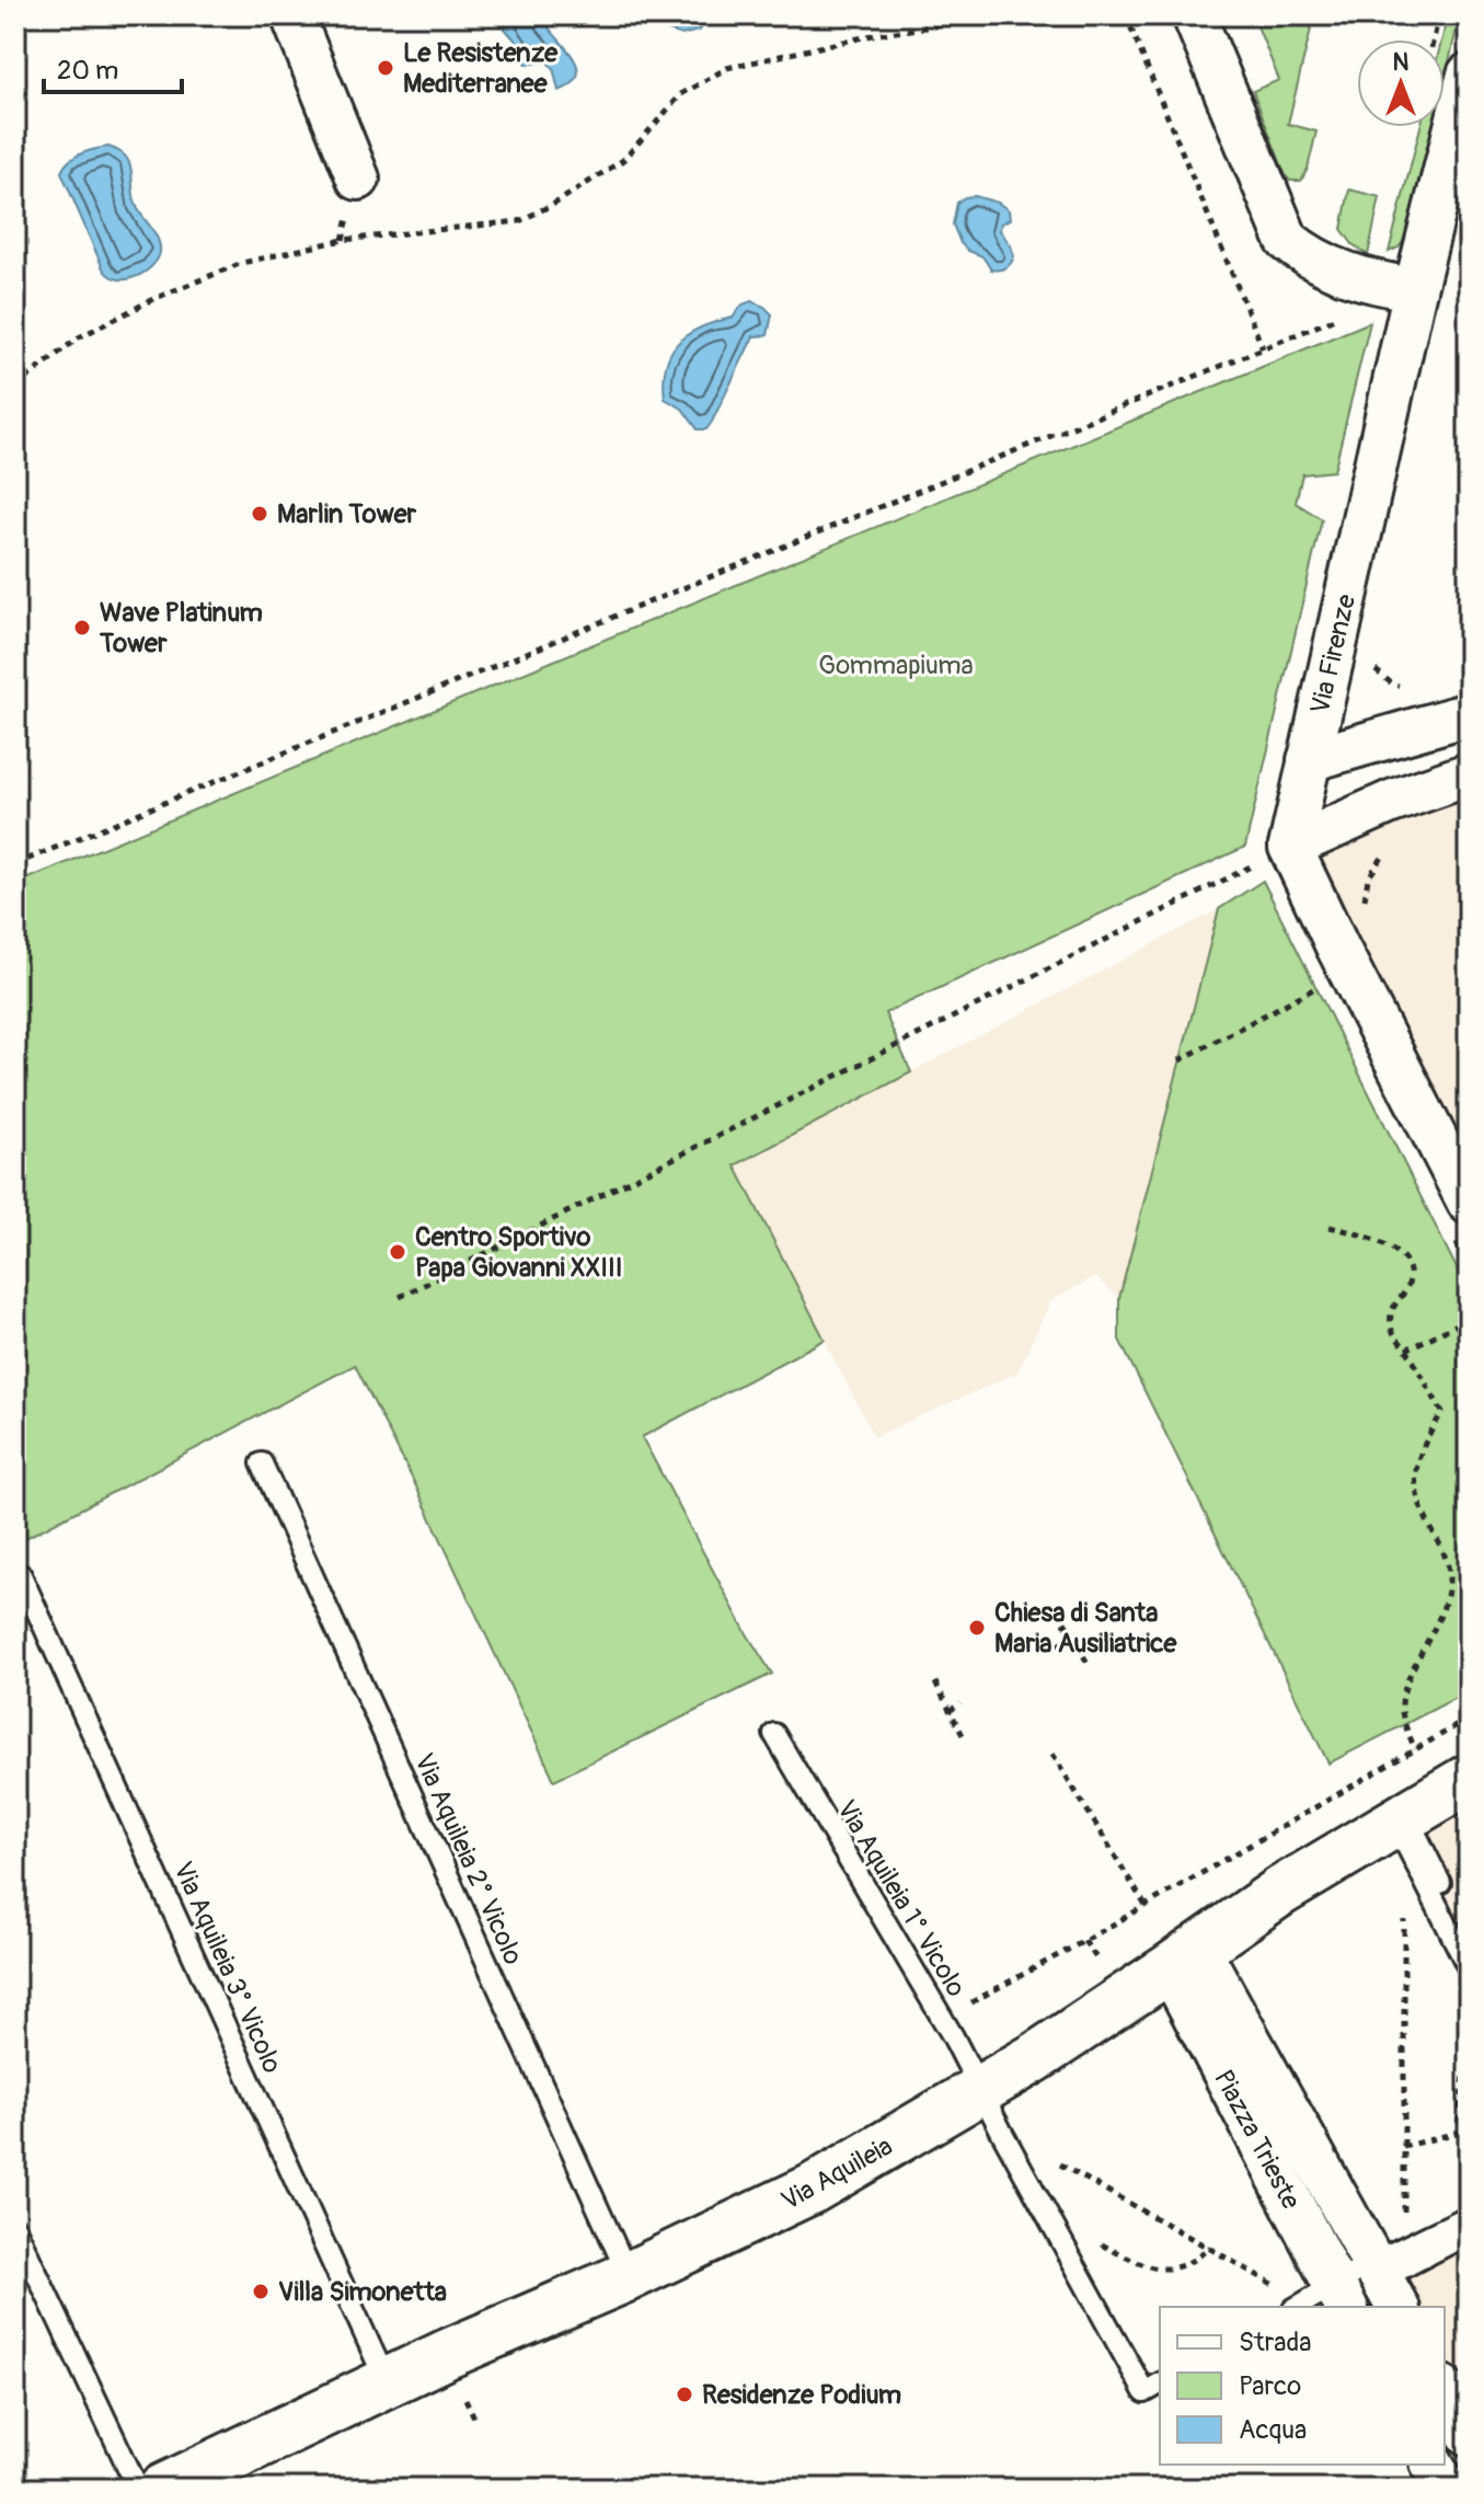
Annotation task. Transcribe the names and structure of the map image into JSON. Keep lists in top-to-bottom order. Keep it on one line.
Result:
{"streets":{"street":["Via Firenze","Piazza Trieste","Via Aquileia"],"lane":["Via Aquileia 2° Vicolo","Via Aquileia 1° Vicolo","Via Aquileia 3° Vicolo"]},"crossings":[["Via Aquileia 2° Vicolo","Via Aquileia"],["Via Aquileia 1° Vicolo","Via Aquileia"],["Via Aquileia 3° Vicolo","Via Aquileia"],["Piazza Trieste","Via Aquileia"]],"parks":["Gommapiuma"],"places":["Le Resistenze Mediterranee","Marlin Tower","Wave Platinum Tower","Centro Sportivo Papa Giovanni XXIII","Chiesa di Santa Maria Ausiliatrice","Villa Simonetta","Residenze Podium"],"legend":["Strada","Parco","Acqua"],"scale_bar":"20 m","north":"top"}
